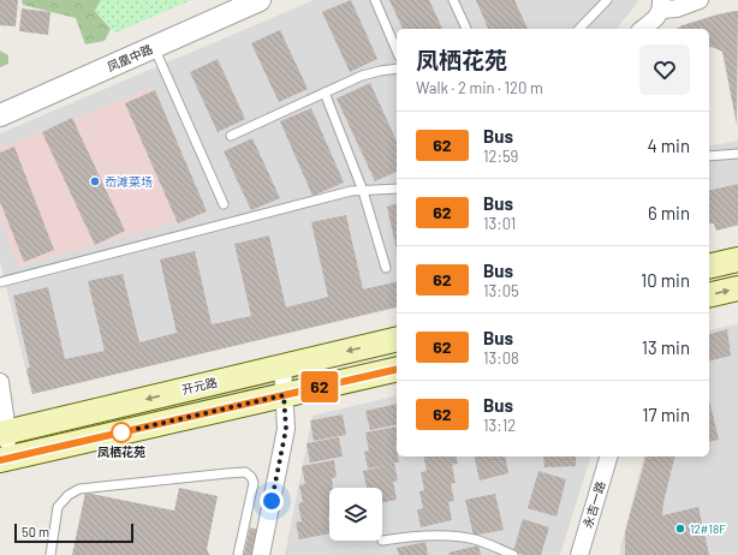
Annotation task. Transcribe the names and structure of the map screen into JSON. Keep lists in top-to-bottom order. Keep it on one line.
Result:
{"streets":{"main road":["开元路"],"street":["凤凰中路","永吉一路"]},"places":["岙滩菜场","凤栖花苑","12#18F"],"lines":["bus line 62"],"scale_bar":"50 m","page":{"on_map":"62","heading":["凤栖花苑","Walk · 2 min · 120 m"],"list":[{"mark":"62","name":"Bus","note":"12:59","value":"4 min"},{"mark":"62","name":"Bus","note":"13:01","value":"6 min"},{"mark":"62","name":"Bus","note":"13:05","value":"10 min"},{"mark":"62","name":"Bus","note":"13:08","value":"13 min"},{"mark":"62","name":"Bus","note":"13:12","value":"17 min"}],"scale":"50 m"}}
